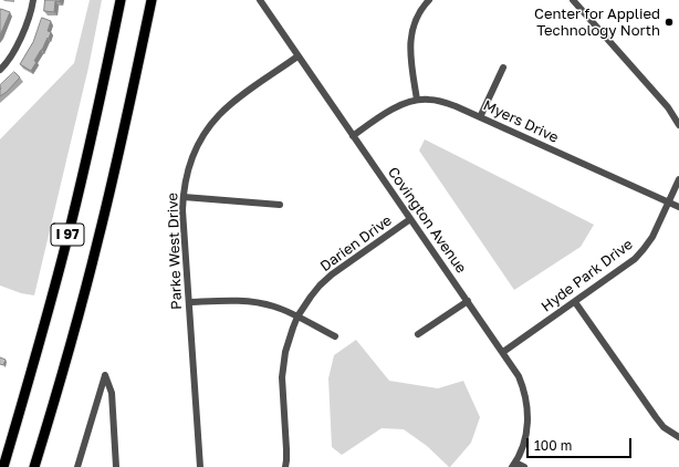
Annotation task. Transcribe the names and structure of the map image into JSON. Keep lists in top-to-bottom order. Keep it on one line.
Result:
{"streets":{"highway":["I 97"],"street":["Myers Drive","Covington Avenue","Darien Drive","Parke West Drive","Hyde Park Drive"]},"crossings":[["Myers Drive","Covington Avenue"],["Myers Drive","Hyde Park Drive"],["Covington Avenue","Darien Drive"],["Covington Avenue","Parke West Drive"],["Covington Avenue","Hyde Park Drive"]],"places":["Center for Applied Technology North"],"scale_bar":"100 m"}
